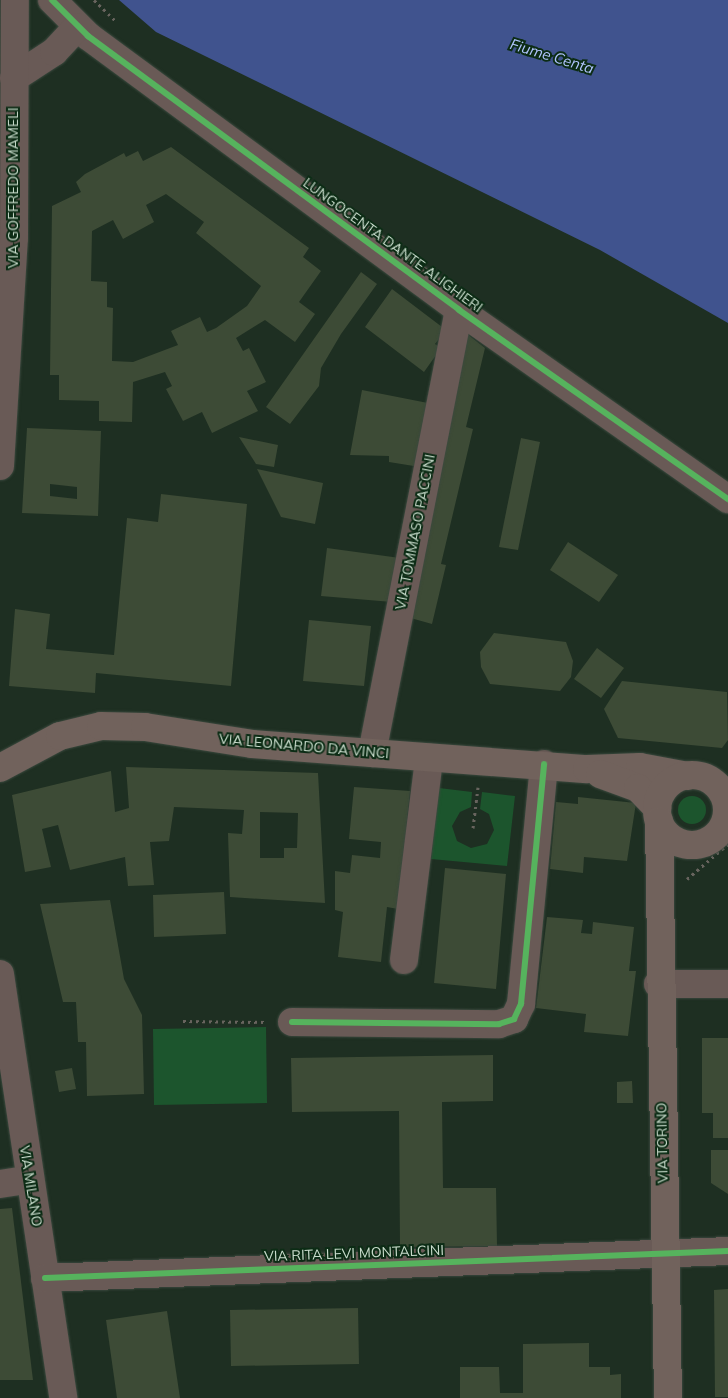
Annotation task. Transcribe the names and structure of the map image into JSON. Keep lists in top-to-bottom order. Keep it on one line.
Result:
{"streets":{"main road":["VIA LEONARDO DA VINCI","VIA TORINO"],"street":["VIA GOFFREDO MAMELI","LUNGOCENTA DANTE ALIGHIERI","VIA TOMMASO PACCINI","VIA MILANO","VIA RITA LEVI MONTALCINI"]},"crossings":[["LUNGOCENTA DANTE ALIGHIERI","VIA TOMMASO PACCINI"],["VIA TOMMASO PACCINI","VIA LEONARDO DA VINCI"],["VIA LEONARDO DA VINCI","VIA TORINO"],["VIA TORINO","VIA RITA LEVI MONTALCINI"],["VIA MILANO","VIA RITA LEVI MONTALCINI"]],"water":["Fiume Centa"]}
